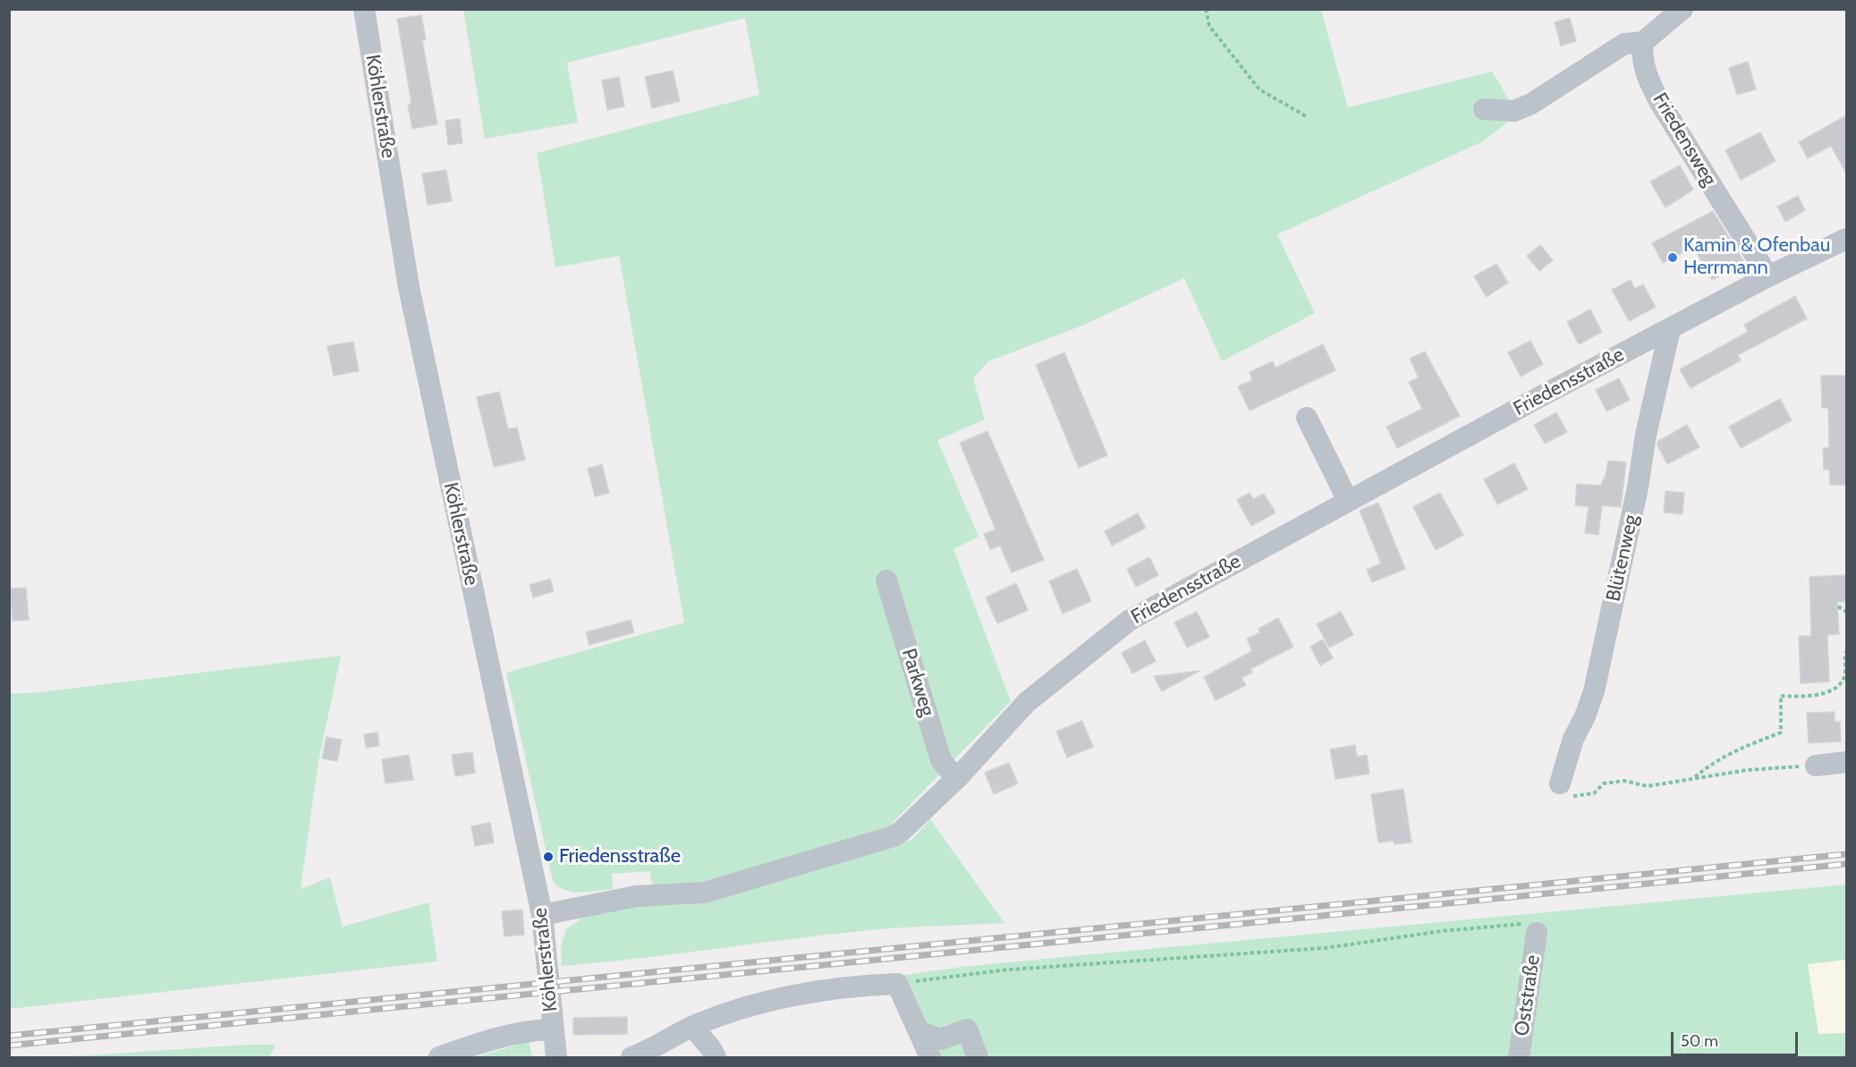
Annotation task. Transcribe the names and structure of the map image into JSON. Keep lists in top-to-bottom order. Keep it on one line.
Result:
{"streets":{"street":["Köhlerstraße","Friedensweg","Friedensstraße","Blütenweg","Parkweg","Oststraße"]},"crossings":[["Köhlerstraße","Friedensstraße"],["Friedensweg","Friedensstraße"],["Friedensstraße","Blütenweg"],["Friedensstraße","Parkweg"]],"places":["Kamin & Ofenbau Herrmann","Friedensstraße"],"scale_bar":"50 m"}
